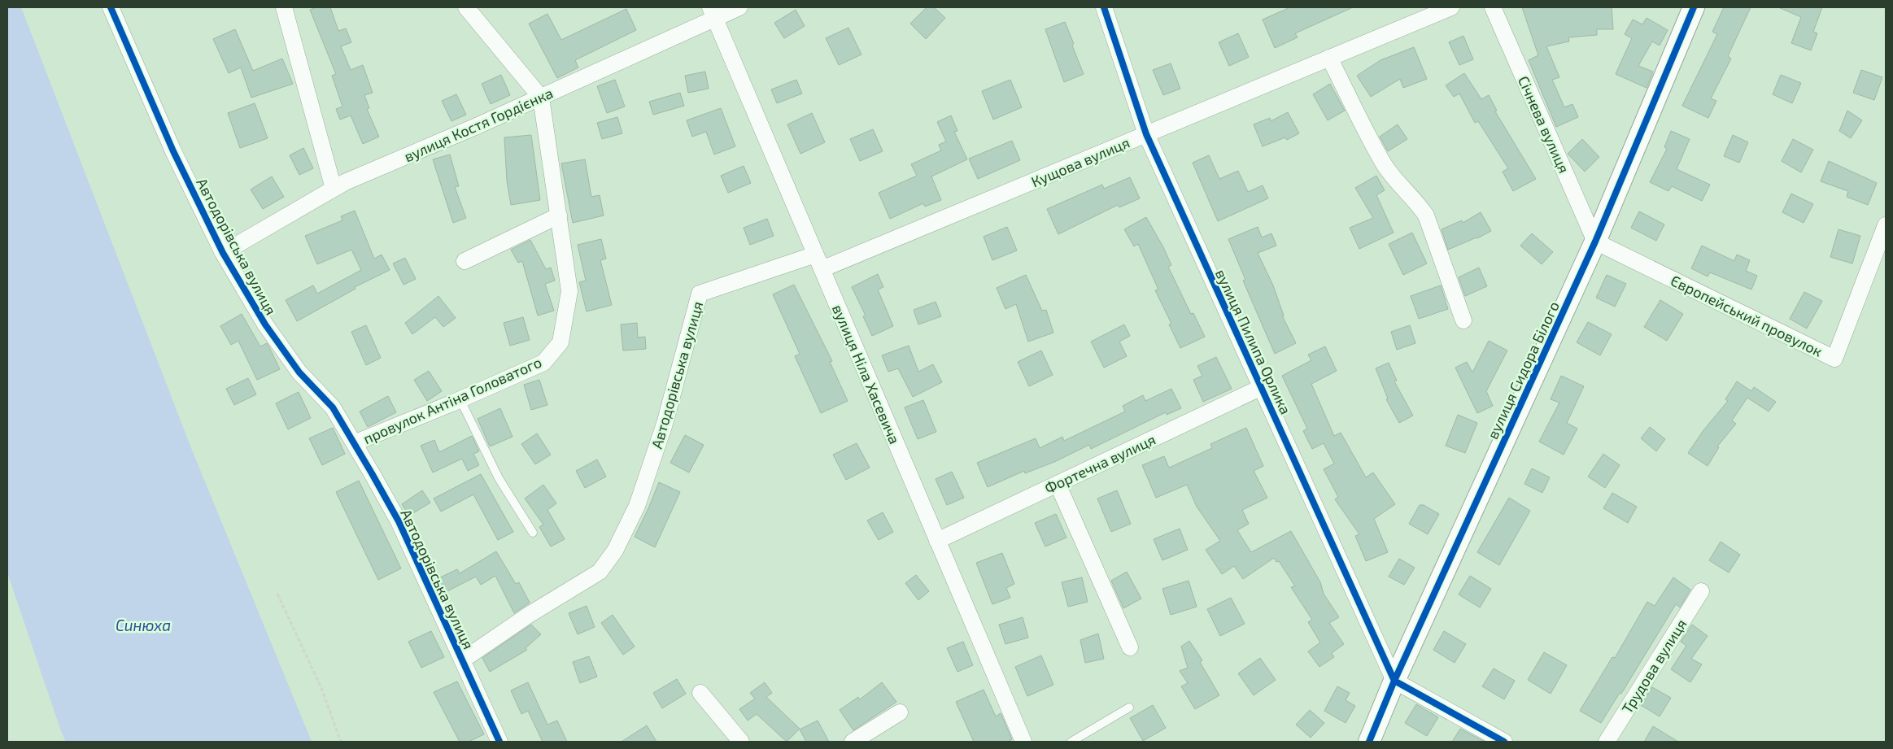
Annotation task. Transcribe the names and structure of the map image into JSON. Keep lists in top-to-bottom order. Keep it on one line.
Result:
{"streets":{"street":["вулиця Костя Гордієнка","Січнева вулиця","Кущова вулиця","Автодорівська вулиця","Європейський провулок","вулиця Пилипа Орлика","вулиця Сидора Білого","вулиця Ніла Хасевича","провулок Антіна Головатого","Фортечна вулиця","Трудова вулиця"]},"crossings":[["вулиця Костя Гордієнка","Автодорівська вулиця"],["вулиця Костя Гордієнка","вулиця Ніла Хасевича"],["вулиця Костя Гордієнка","провулок Антіна Головатого"],["Січнева вулиця","Європейський провулок"],["Січнева вулиця","вулиця Сидора Білого"],["Кущова вулиця","вулиця Пилипа Орлика"],["Кущова вулиця","вулиця Ніла Хасевича"],["Автодорівська вулиця","вулиця Ніла Хасевича"],["Автодорівська вулиця","провулок Антіна Головатого"],["Європейський провулок","вулиця Сидора Білого"],["вулиця Пилипа Орлика","вулиця Сидора Білого"],["вулиця Пилипа Орлика","Фортечна вулиця"],["вулиця Ніла Хасевича","Фортечна вулиця"]],"water":["Синюха"]}
